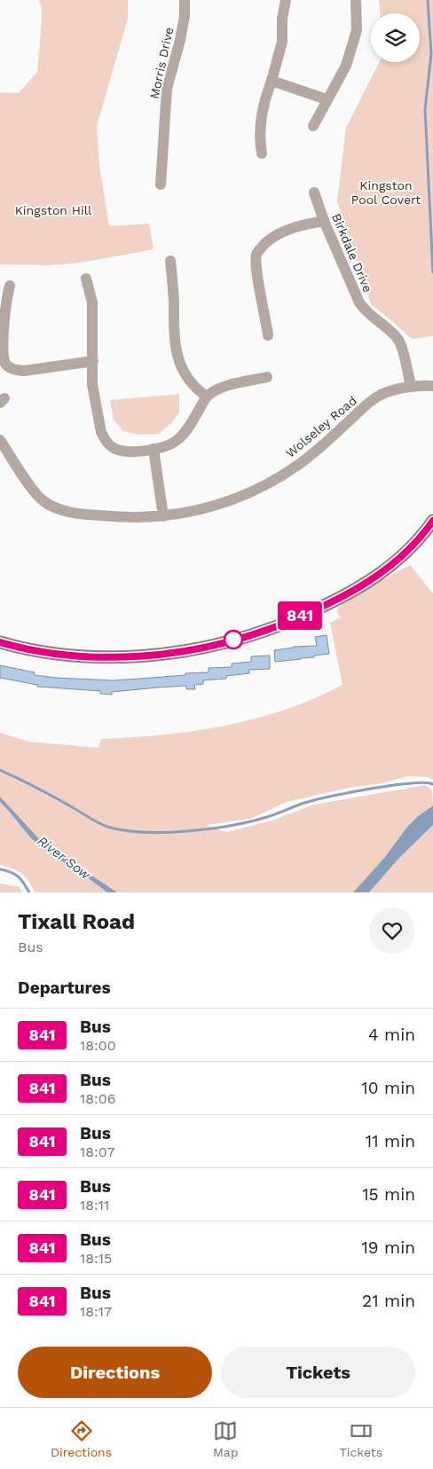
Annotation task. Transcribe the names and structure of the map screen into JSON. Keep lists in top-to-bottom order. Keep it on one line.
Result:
{"streets":{"street":["Morris Drive","Birkdale Drive","Wolseley Road"]},"crossings":[["Birkdale Drive","Wolseley Road"]],"water":["River Sow"],"parks":["Kingston Pool Covert","Kingston Hill"],"lines":["bus line 841"],"page":{"on_map":"841","heading":[["Tixall Road","Bus"],"Departures"],"list":[{"mark":"841","name":"Bus","note":"18:00","value":"4 min"},{"mark":"841","name":"Bus","note":"18:06","value":"10 min"},{"mark":"841","name":"Bus","note":"18:07","value":"11 min"},{"mark":"841","name":"Bus","note":"18:11","value":"15 min"},{"mark":"841","name":"Bus","note":"18:15","value":"19 min"},{"mark":"841","name":"Bus","note":"18:17","value":"21 min"}],"buttons":["Directions","Tickets"],"tabs":["Directions","Map","Tickets"]}}
